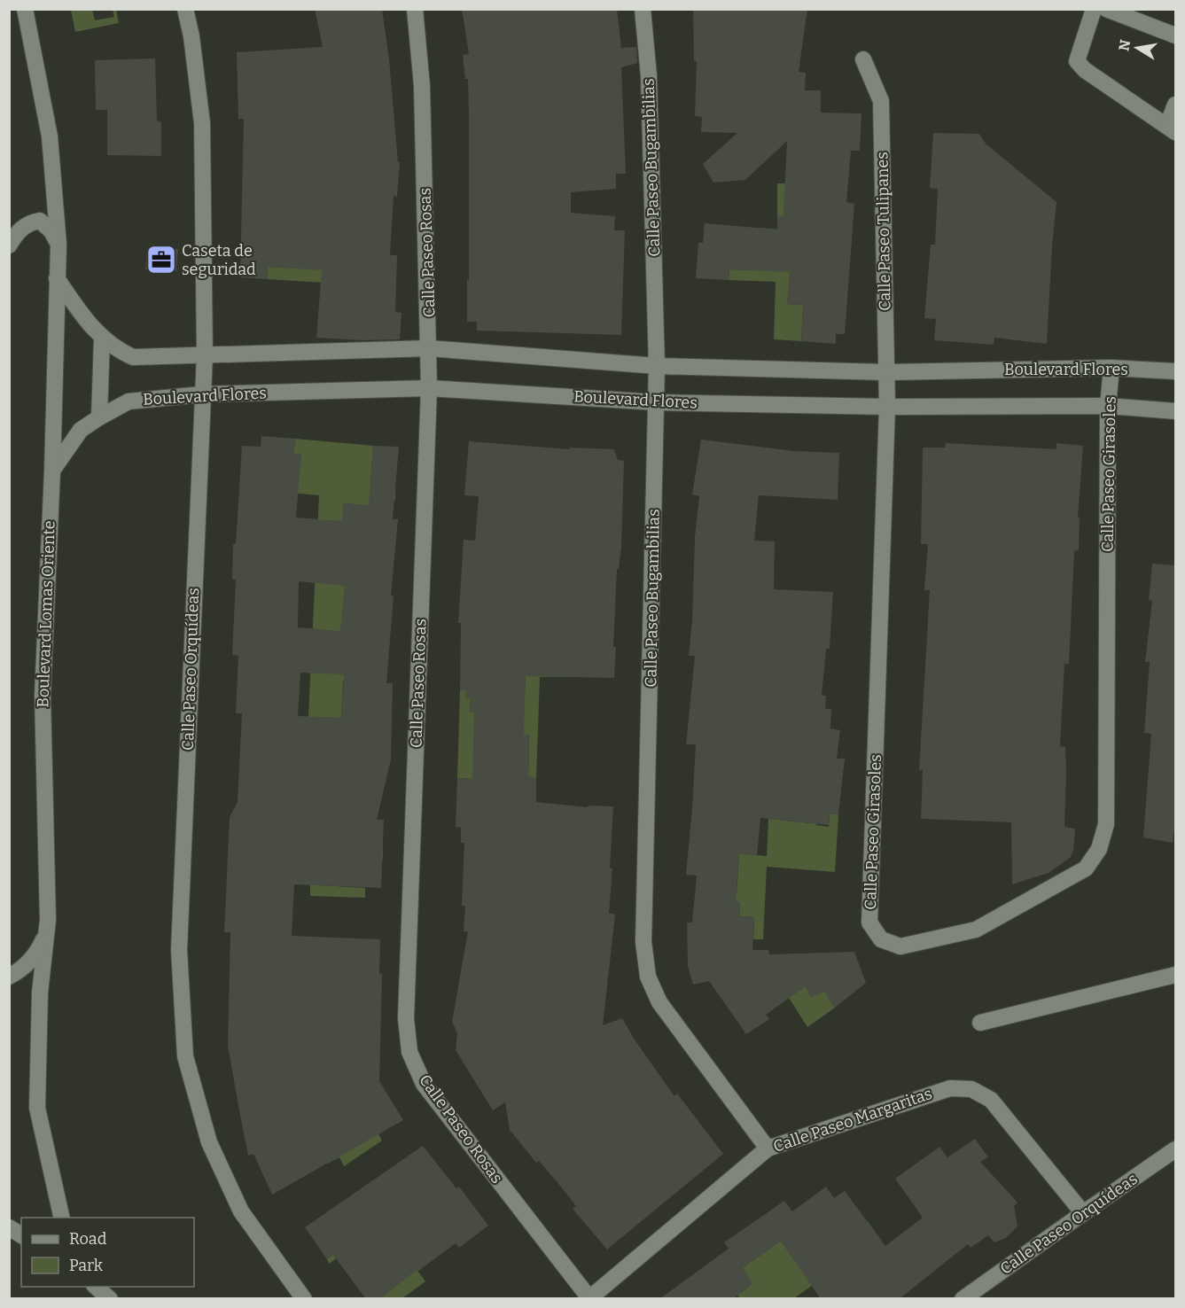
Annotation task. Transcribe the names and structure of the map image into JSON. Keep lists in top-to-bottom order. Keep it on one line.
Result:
{"streets":{"street":["Calle Paseo Bugambilias","Calle Paseo Tulipanes","Calle Paseo Rosas","Boulevard Flores","Calle Paseo Girasoles","Boulevard Lomas Oriente","Calle Paseo Orquídeas","Calle Paseo Margaritas"]},"crossings":[["Calle Paseo Bugambilias","Boulevard Flores"],["Calle Paseo Bugambilias","Calle Paseo Margaritas"],["Calle Paseo Tulipanes","Boulevard Flores"],["Calle Paseo Tulipanes","Calle Paseo Girasoles"],["Calle Paseo Rosas","Boulevard Flores"],["Calle Paseo Rosas","Calle Paseo Margaritas"],["Boulevard Flores","Calle Paseo Girasoles"],["Boulevard Flores","Boulevard Lomas Oriente"],["Boulevard Flores","Calle Paseo Orquídeas"],["Calle Paseo Orquídeas","Calle Paseo Margaritas"]],"places":{"office":["Caseta de seguridad"]},"legend":["Road","Park"],"north":"left"}
